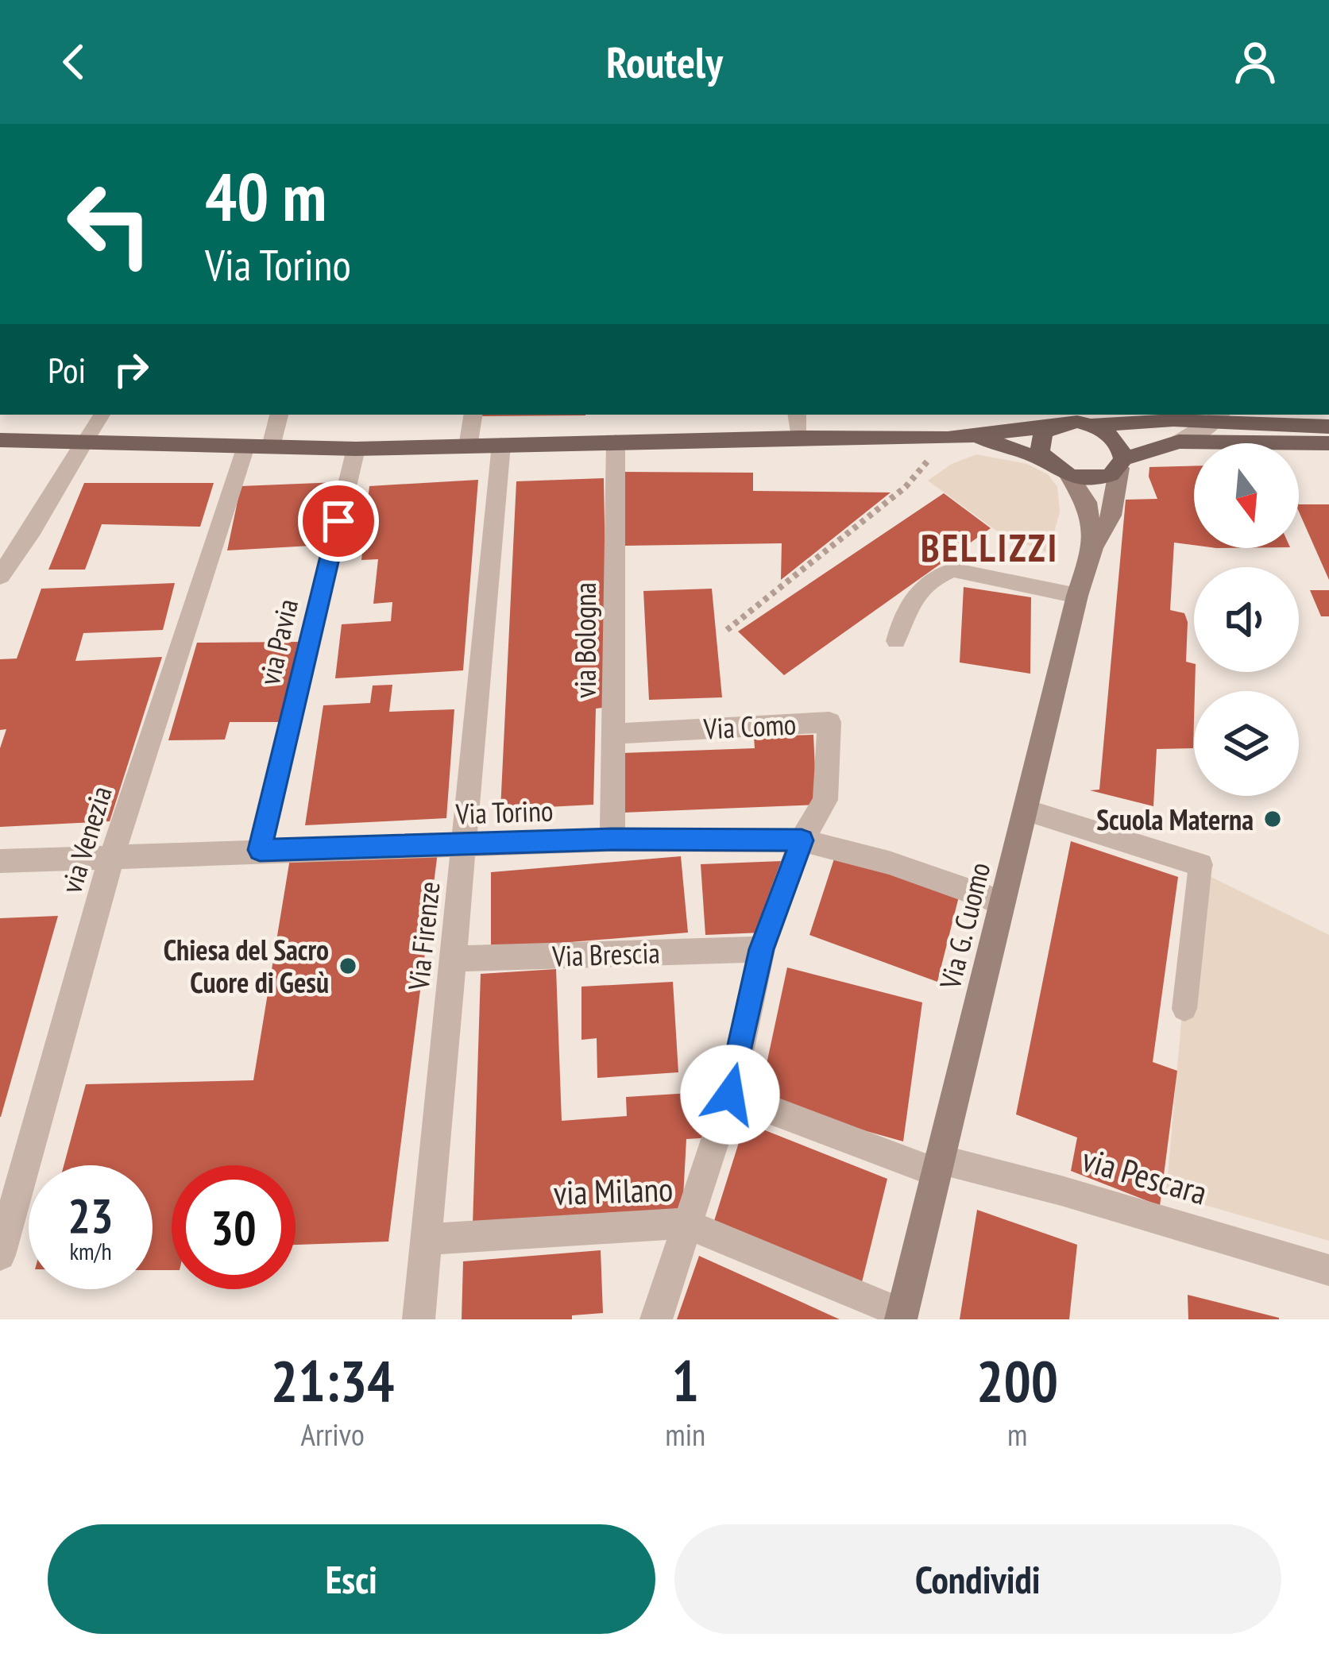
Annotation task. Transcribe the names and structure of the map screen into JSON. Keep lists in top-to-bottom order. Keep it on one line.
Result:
{"streets":{"main road":["Via G. Cuomo"],"street":["via Bologna","via Pavia","Via Como","Via Torino","via Venezia","Via Firenze","Via Brescia","via Pescara","via Milano"]},"crossings":[["via Bologna","Via Como"],["via Bologna","Via Torino"],["via Pavia","Via Torino"],["Via Como","Via Torino"],["Via Como","Via Brescia"],["Via Como","via Pescara"],["Via Como","via Milano"],["Via Torino","via Venezia"],["Via Torino","Via G. Cuomo"],["Via Torino","Via Firenze"],["Via G. Cuomo","via Pescara"],["Via G. Cuomo","via Milano"],["Via Firenze","Via Brescia"],["Via Firenze","via Milano"]],"districts":["BELLIZZI"],"places":["Scuola Materna","Chiesa del Sacro Cuore di Gesù"],"north":"bottom","page":{"header":"Routely","turn":["40 m","Via Torino"],"then":"Poi","speed":"23 km/h","limit":"30","eta":["21:34","Arrivo","1","min","200","m"],"buttons":["Esci","Condividi"]}}
